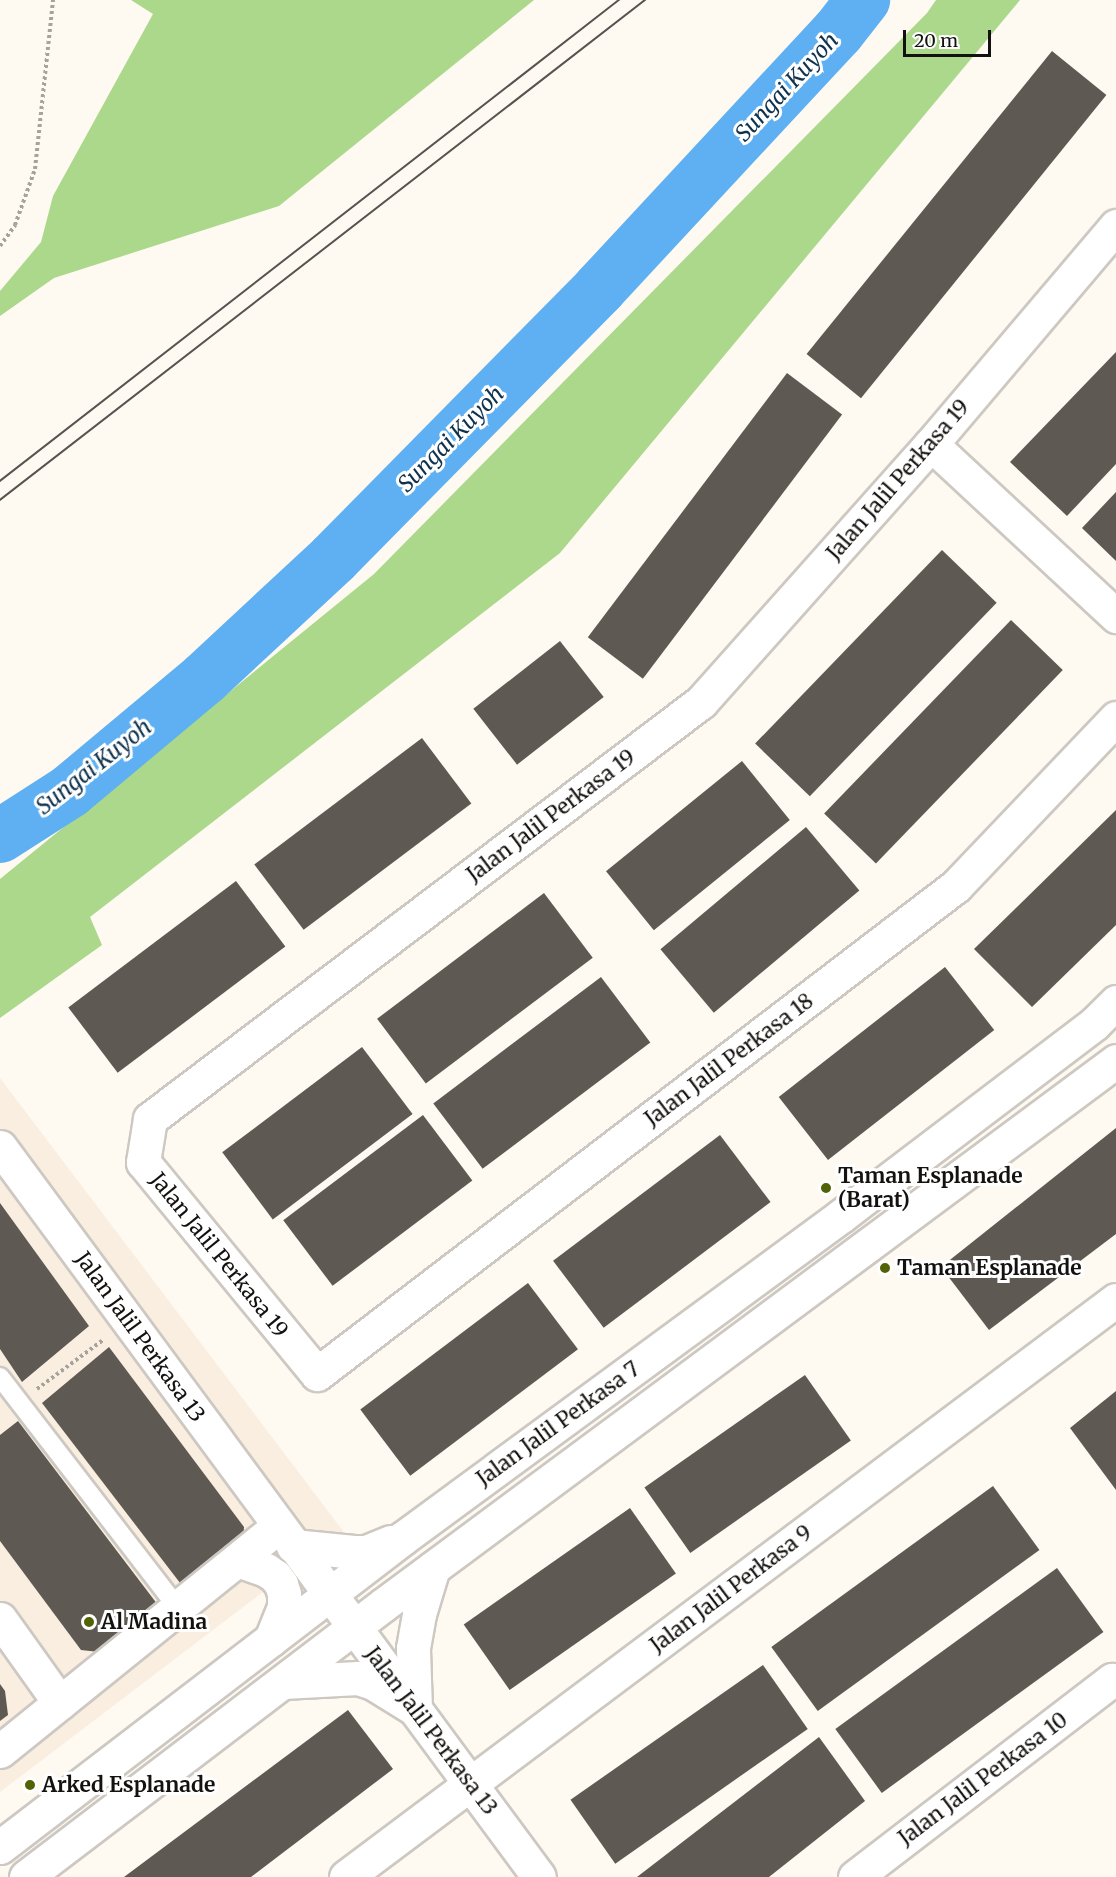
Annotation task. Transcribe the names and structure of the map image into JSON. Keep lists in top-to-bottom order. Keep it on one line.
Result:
{"streets":{"street":["Jalan Jalil Perkasa 19","Jalan Jalil Perkasa 18","Jalan Jalil Perkasa 13","Jalan Jalil Perkasa 7","Jalan Jalil Perkasa 9","Jalan Jalil Perkasa 10"]},"crossings":[["Jalan Jalil Perkasa 19","Jalan Jalil Perkasa 18"],["Jalan Jalil Perkasa 13","Jalan Jalil Perkasa 7"],["Jalan Jalil Perkasa 13","Jalan Jalil Perkasa 9"]],"water":["Sungai Kuyoh"],"places":["Taman Esplanade (Barat)","Taman Esplanade","Al Madina","Arked Esplanade"],"scale_bar":"20 m"}
